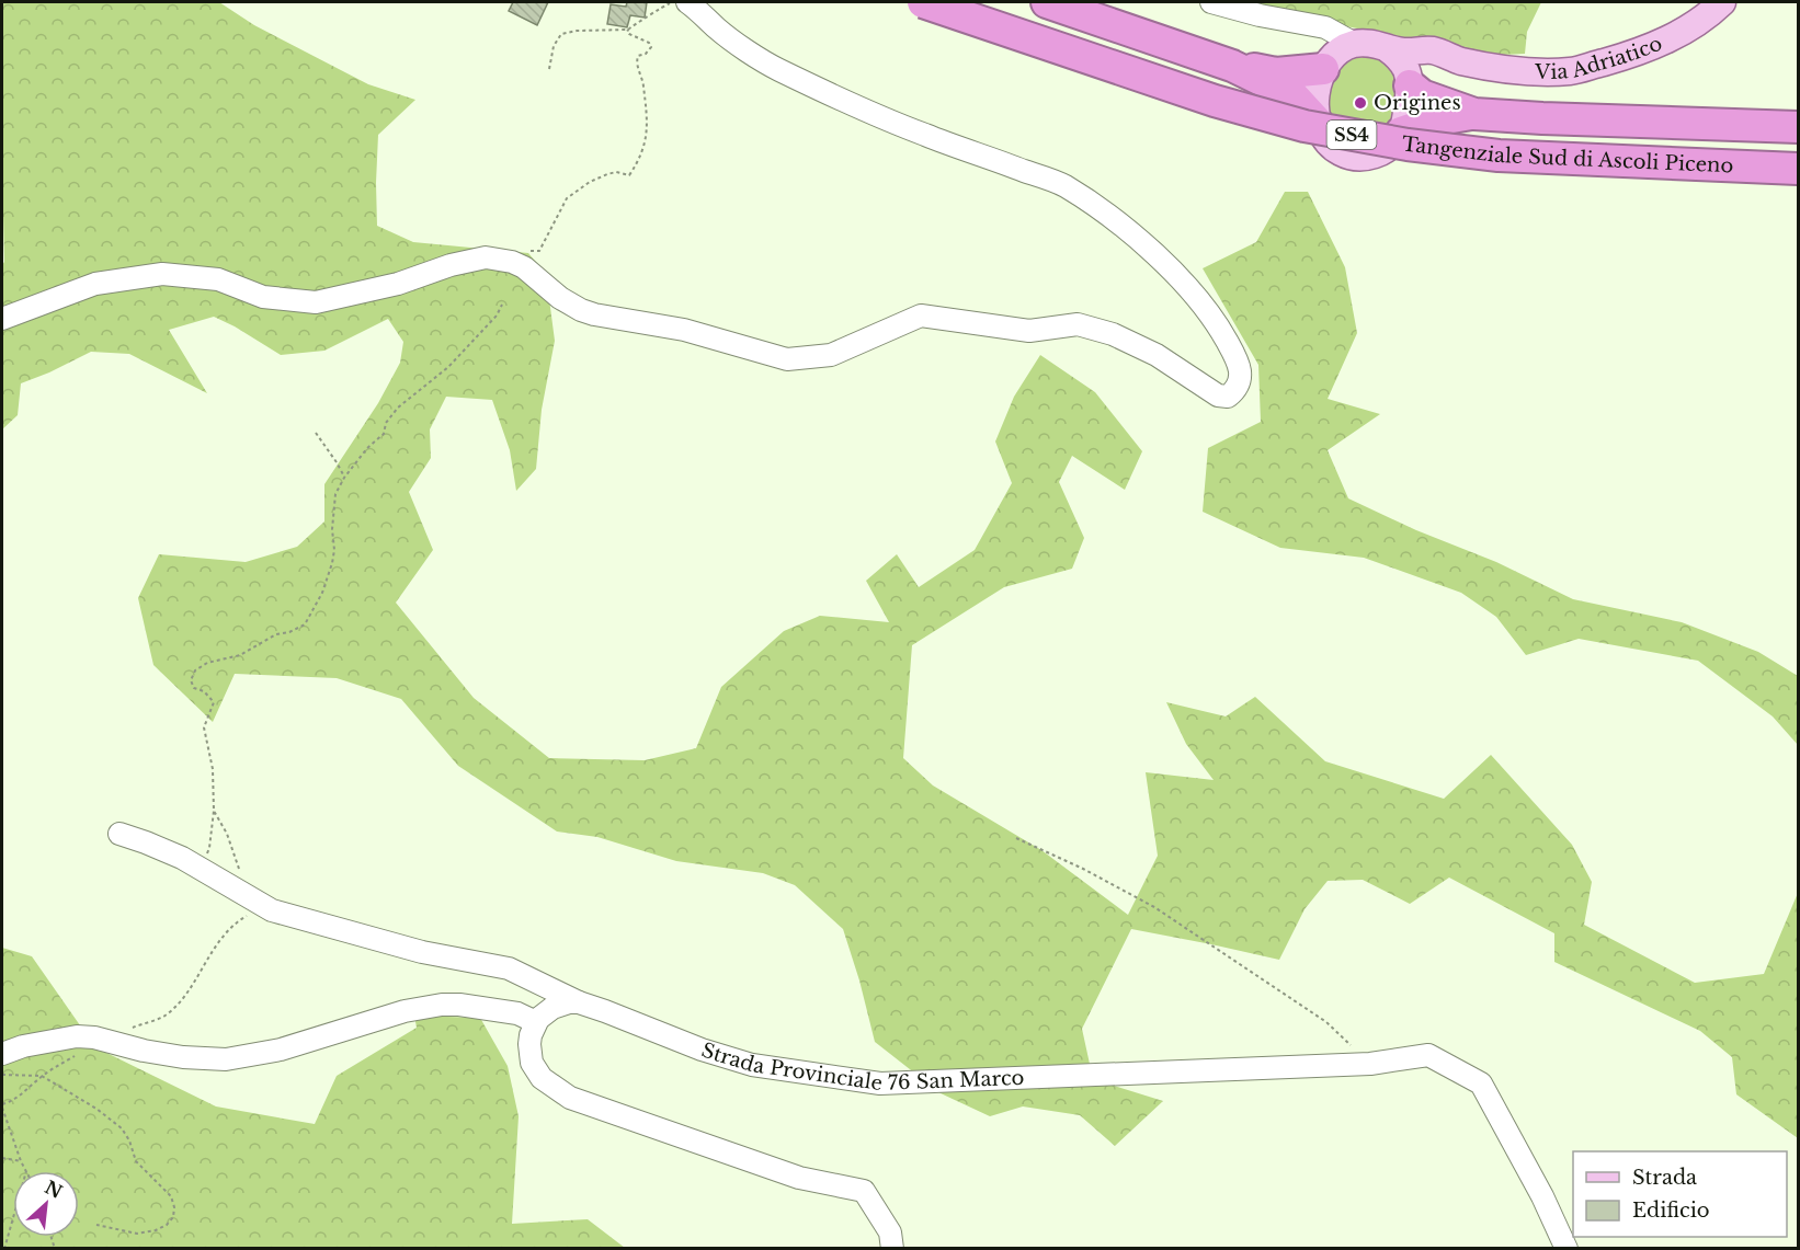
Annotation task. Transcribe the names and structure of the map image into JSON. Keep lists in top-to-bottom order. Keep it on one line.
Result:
{"streets":{"highway":["SS4","Tangenziale Sud di Ascoli Piceno"],"main road":["Via Adriatico"],"street":["Strada Provinciale 76 San Marco"]},"places":["Origines"],"legend":["Strada","Edificio"],"north":"top right"}
